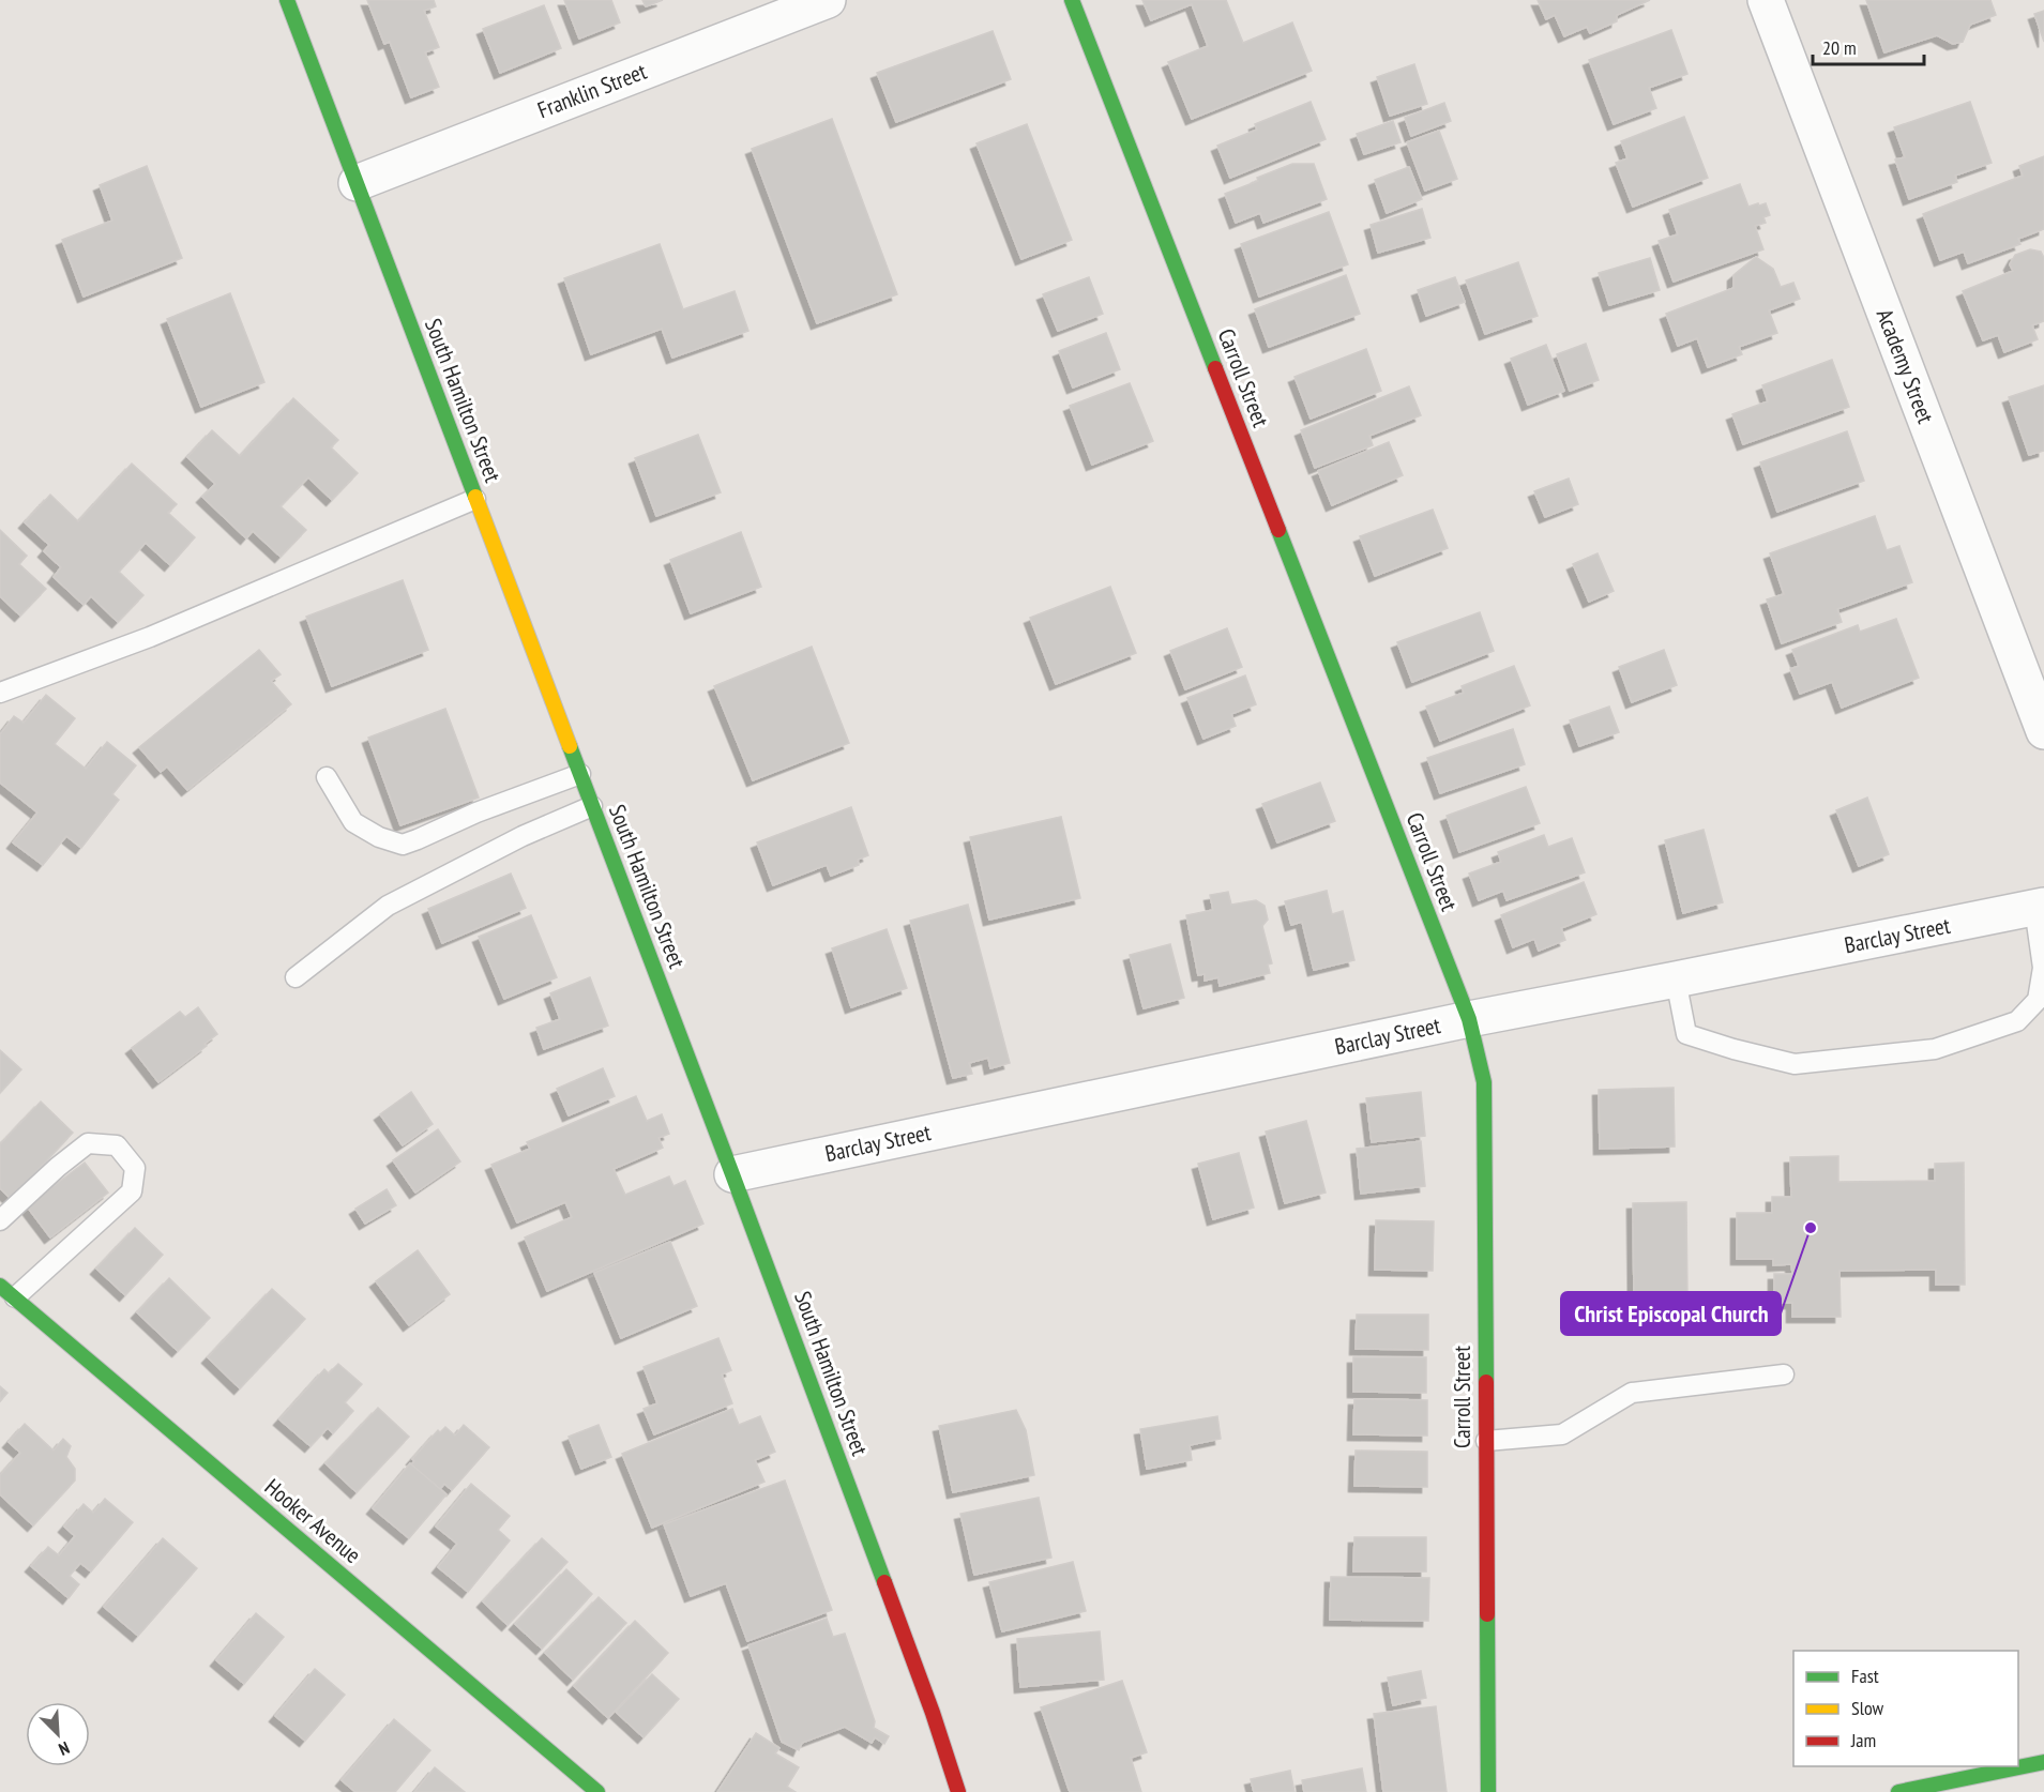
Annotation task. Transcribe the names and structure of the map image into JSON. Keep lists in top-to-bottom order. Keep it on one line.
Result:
{"streets":{"street":["Franklin Street","Academy Street","Carroll Street","South Hamilton Street","Barclay Street","Hooker Avenue"]},"crossings":[["Franklin Street","South Hamilton Street"],["Carroll Street","Barclay Street"],["South Hamilton Street","Barclay Street"]],"places":["Christ Episcopal Church"],"legend":["Fast","Slow","Jam"],"scale_bar":"20 m","north":"bottom right"}
